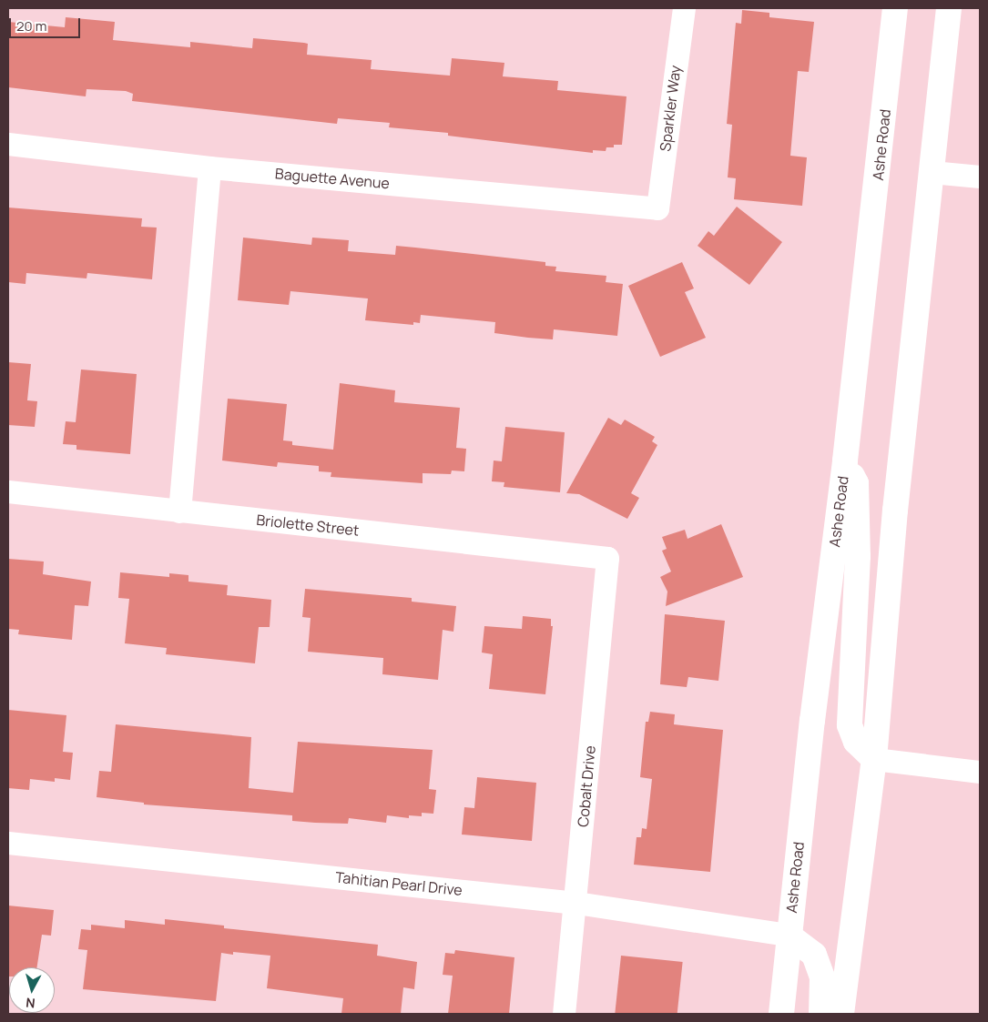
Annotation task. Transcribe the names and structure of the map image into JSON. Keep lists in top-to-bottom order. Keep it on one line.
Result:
{"streets":{"main road":["Ashe Road"],"street":["Sparkler Way","Baguette Avenue","Briolette Street","Cobalt Drive","Tahitian Pearl Drive"]},"crossings":[["Sparkler Way","Baguette Avenue"],["Ashe Road","Tahitian Pearl Drive"],["Briolette Street","Cobalt Drive"],["Cobalt Drive","Tahitian Pearl Drive"]],"scale_bar":"20 m","north":"bottom"}
